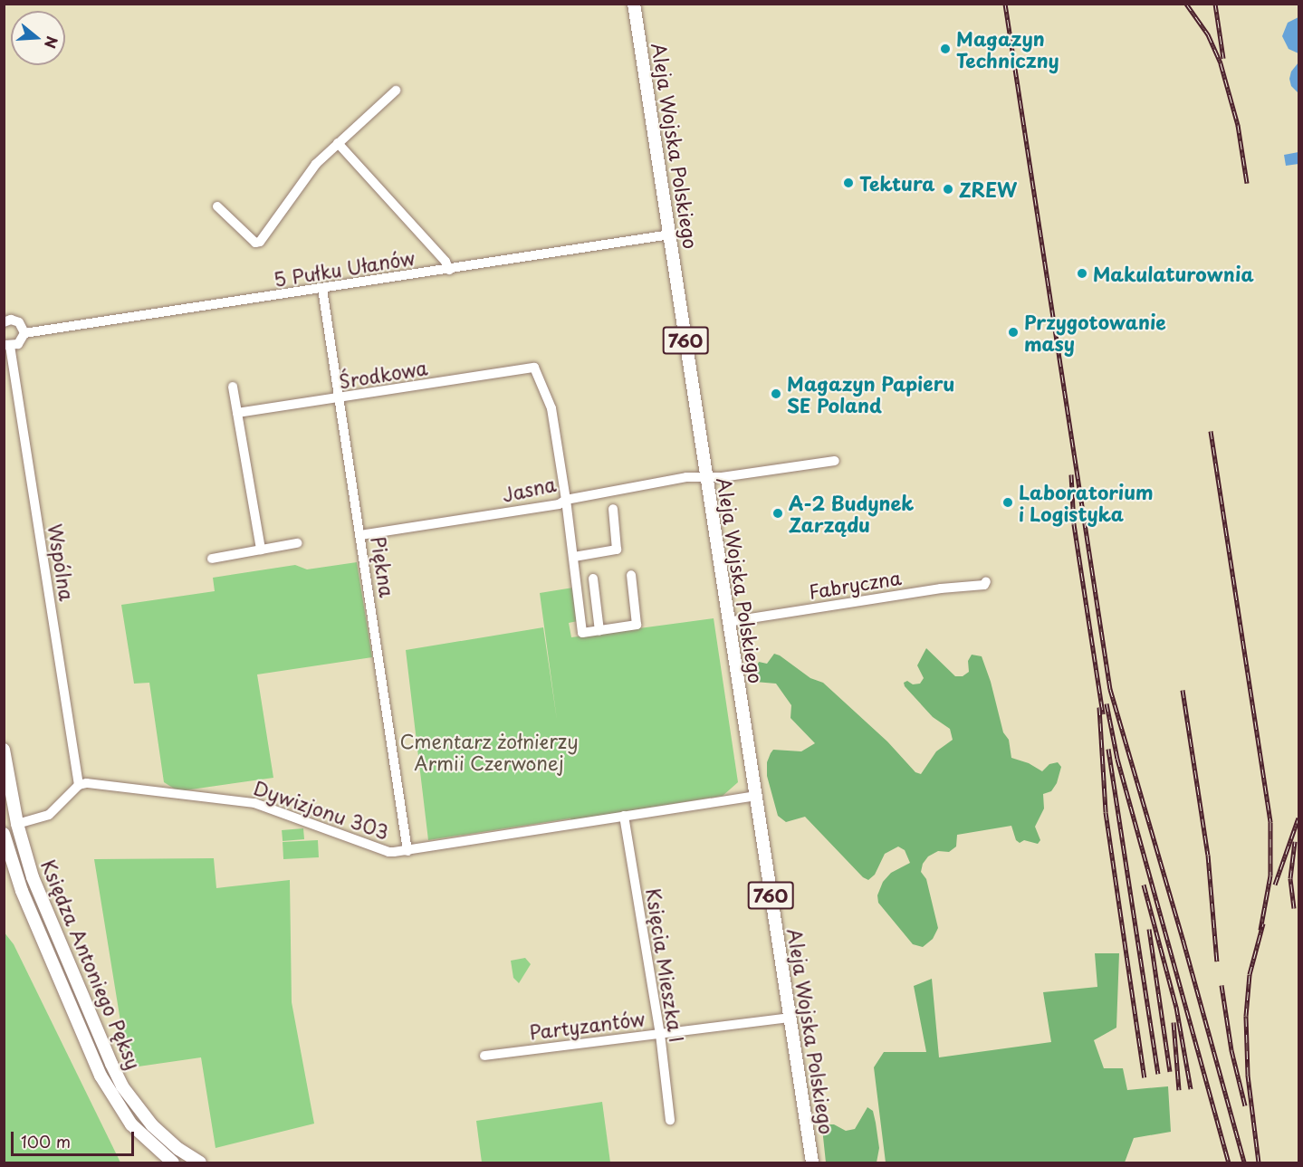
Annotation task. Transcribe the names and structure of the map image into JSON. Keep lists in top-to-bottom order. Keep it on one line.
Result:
{"streets":{"main road":["Aleja Wojska Polskiego","760","Księdza Antoniego Pęksy"],"street":["5 Pułku Ułanów","Środkowa","Jasna","Wspólna","Piękna","Fabryczna","Dywizjonu 303","Księcia Mieszka I","Partyzantów"]},"crossings":[["Aleja Wojska Polskiego","5 Pułku Ułanów"],["Aleja Wojska Polskiego","Jasna"],["Aleja Wojska Polskiego","Fabryczna"],["Aleja Wojska Polskiego","Dywizjonu 303"],["Aleja Wojska Polskiego","Partyzantów"],["5 Pułku Ułanów","Piękna"],["Środkowa","Jasna"],["Środkowa","Piękna"],["Jasna","Piękna"],["Wspólna","Dywizjonu 303"],["Piękna","Dywizjonu 303"],["Dywizjonu 303","Księcia Mieszka I"],["Księcia Mieszka I","Partyzantów"]],"parks":["Cmentarz żołnierzy Armii Czerwonej"],"places":["Magazyn Techniczny","Tektura","ZREW","Makulaturownia","Przygotowanie masy","Magazyn Papieru SE Poland","Laboratorium i Logistyka","A-2 Budynek Zarządu"],"scale_bar":"100 m","north":"right"}
